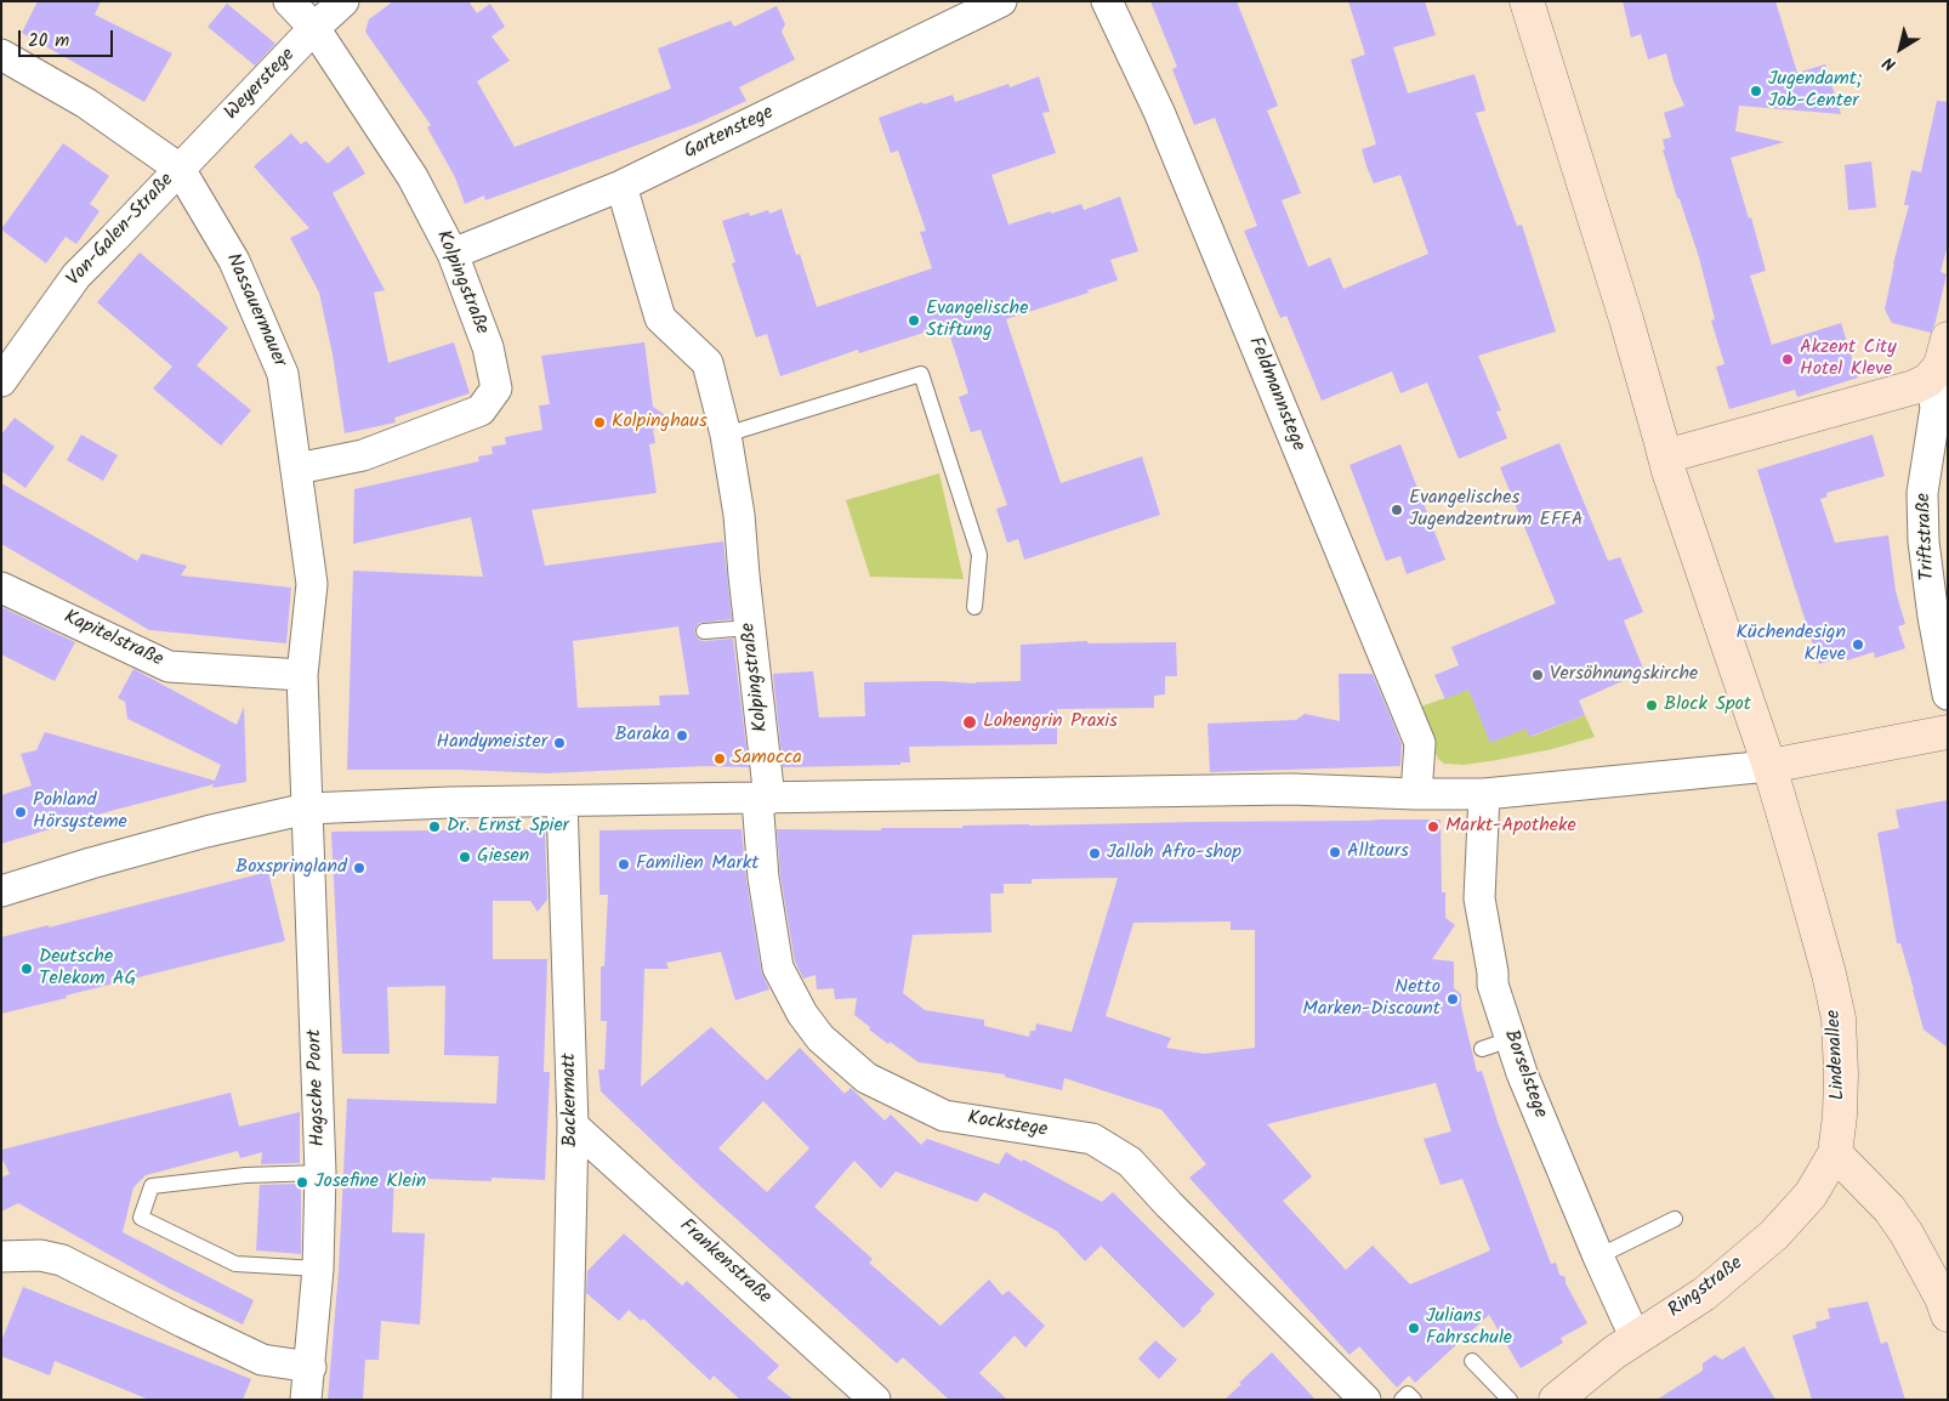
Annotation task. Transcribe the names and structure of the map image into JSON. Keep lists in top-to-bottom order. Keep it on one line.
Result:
{"streets":{"main road":["Lindenallee","Ringstraße"],"street":["Weyerstege","Gartenstege","Von-Galen-Straße","Kolpingstraße","Nassauermauer","Feldmannstege","Triftstraße","Kapitelstraße","Borselstege","Hagsche Poort","Backermatt","Kockstege","Frankenstraße"]},"crossings":[["Weyerstege","Von-Galen-Straße"],["Weyerstege","Kolpingstraße"],["Weyerstege","Nassauermauer"],["Gartenstege","Kolpingstraße"],["Von-Galen-Straße","Nassauermauer"],["Kolpingstraße","Nassauermauer"],["Kolpingstraße","Kockstege"],["Nassauermauer","Kapitelstraße"],["Nassauermauer","Hagsche Poort"],["Kapitelstraße","Hagsche Poort"],["Lindenallee","Ringstraße"],["Borselstege","Ringstraße"],["Backermatt","Frankenstraße"]],"places":["Jugendamt; Job-Center","Evangelische Stiftung","Akzent City Hotel Kleve","Kolpinghaus","Evangelisches Jugendzentrum EFFA","Küchendesign Kleve","Versöhnungskirche","Block Spot","Lohengrin Praxis","Baraka","Handymeister","Samocca","Pohland Hörsysteme","Dr. Ernst Spier","Markt-Apotheke","Alltours","Jalloh Afro-shop","Giesen","Familien Markt","Boxspringland","Deutsche Telekom AG","Netto Marken-Discount","Josefine Klein","Julians Fahrschule"],"scale_bar":"20 m","north":"bottom left"}
